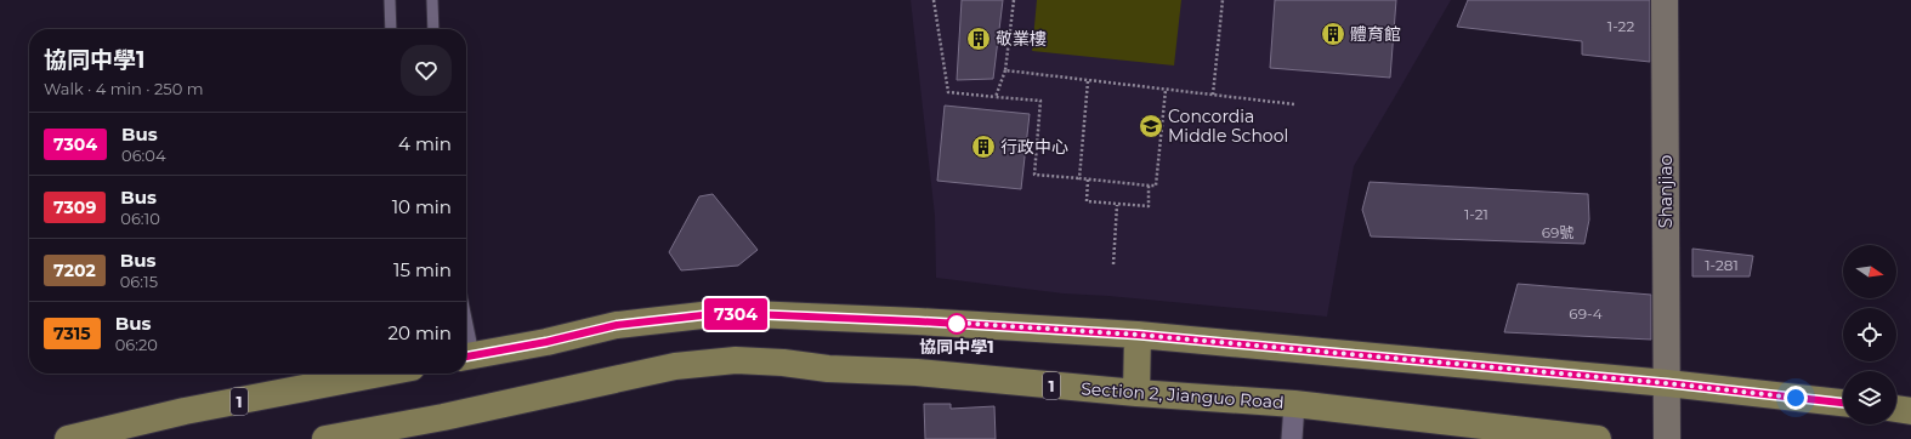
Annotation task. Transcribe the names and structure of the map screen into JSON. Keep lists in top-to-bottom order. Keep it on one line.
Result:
{"streets":{"main road":["1","Section 2, Jianguo Road"],"street":["Shanjiao"]},"places":{"building":["體育館","敬業樓","行政中心"],"school or university":["Concordia Middle School"],"other":["協同中學1"]},"lines":["bus line 7304"],"house_numbers":["1-22","1-21","69號","1-281","69-4"],"north":"right","page":{"on_map":"7304","heading":["協同中學1","Walk · 4 min · 250 m"],"list":[{"mark":"7304","name":"Bus","note":"06:04","value":"4 min"},{"mark":"7309","name":"Bus","note":"06:10","value":"10 min"},{"mark":"7202","name":"Bus","note":"06:15","value":"15 min"},{"mark":"7315","name":"Bus","note":"06:20","value":"20 min"}]}}
